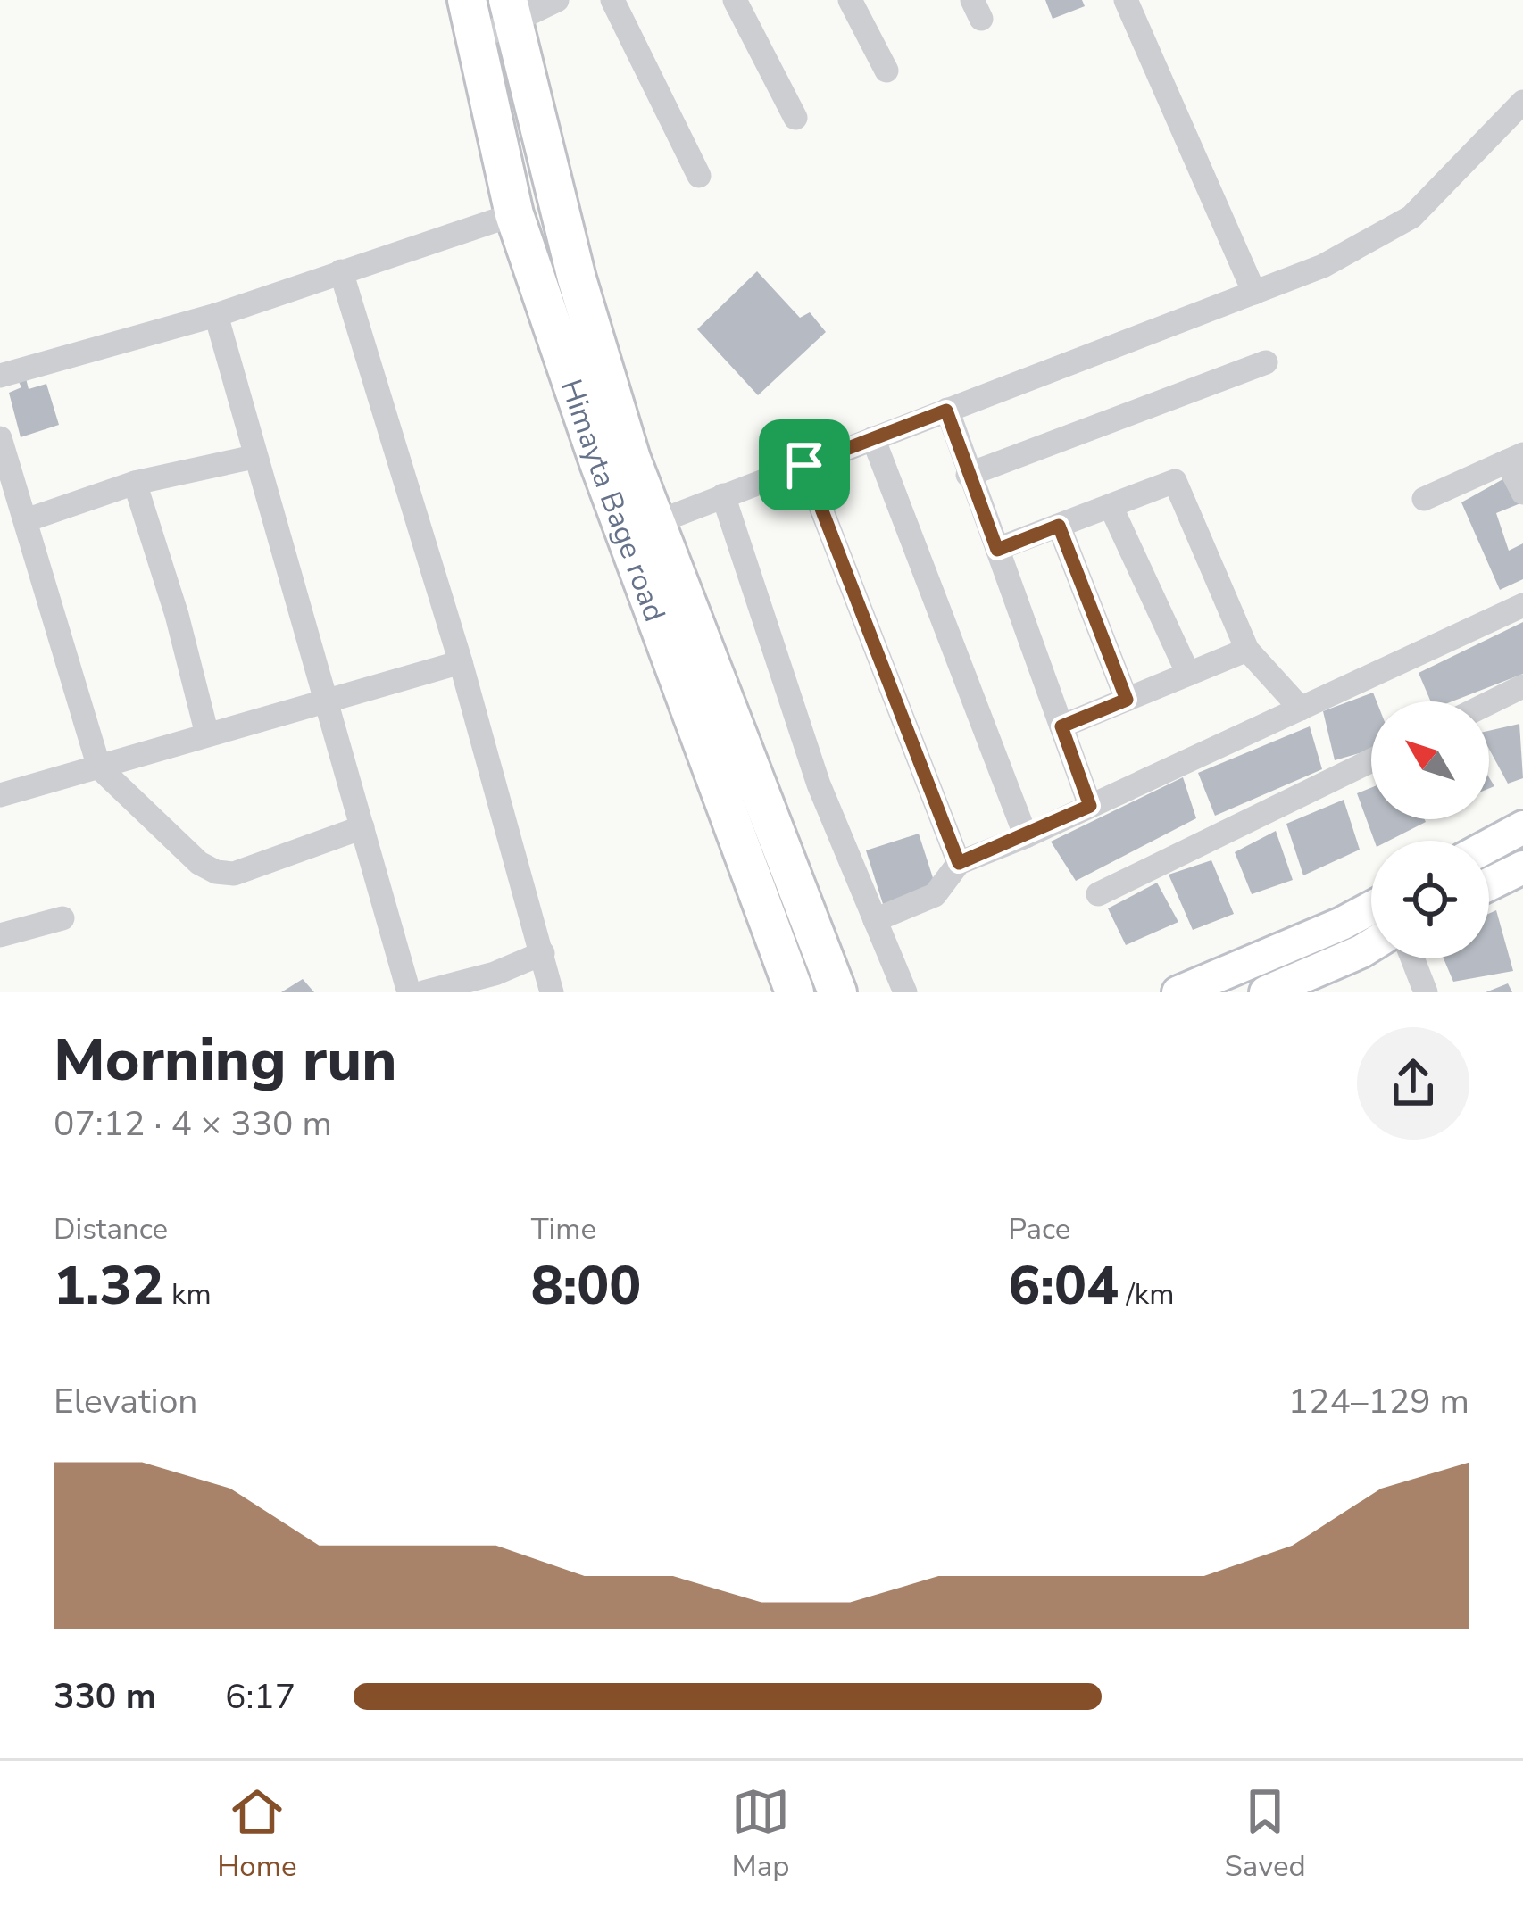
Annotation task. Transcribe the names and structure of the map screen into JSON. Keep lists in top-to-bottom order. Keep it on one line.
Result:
{"streets":{"main road":["Himayta Bage road"]},"north":"top left","page":{"heading":["Morning run","07:12 · 4 × 330 m"],"stats":[["Distance","1.32 km"],["Time","8:00"],["Pace","6:04 /km"]],"chart":["Elevation","124–129 m"],"list":[{"name":"330 m","note":"6:17"}],"tabs":["Home","Map","Saved"]}}
